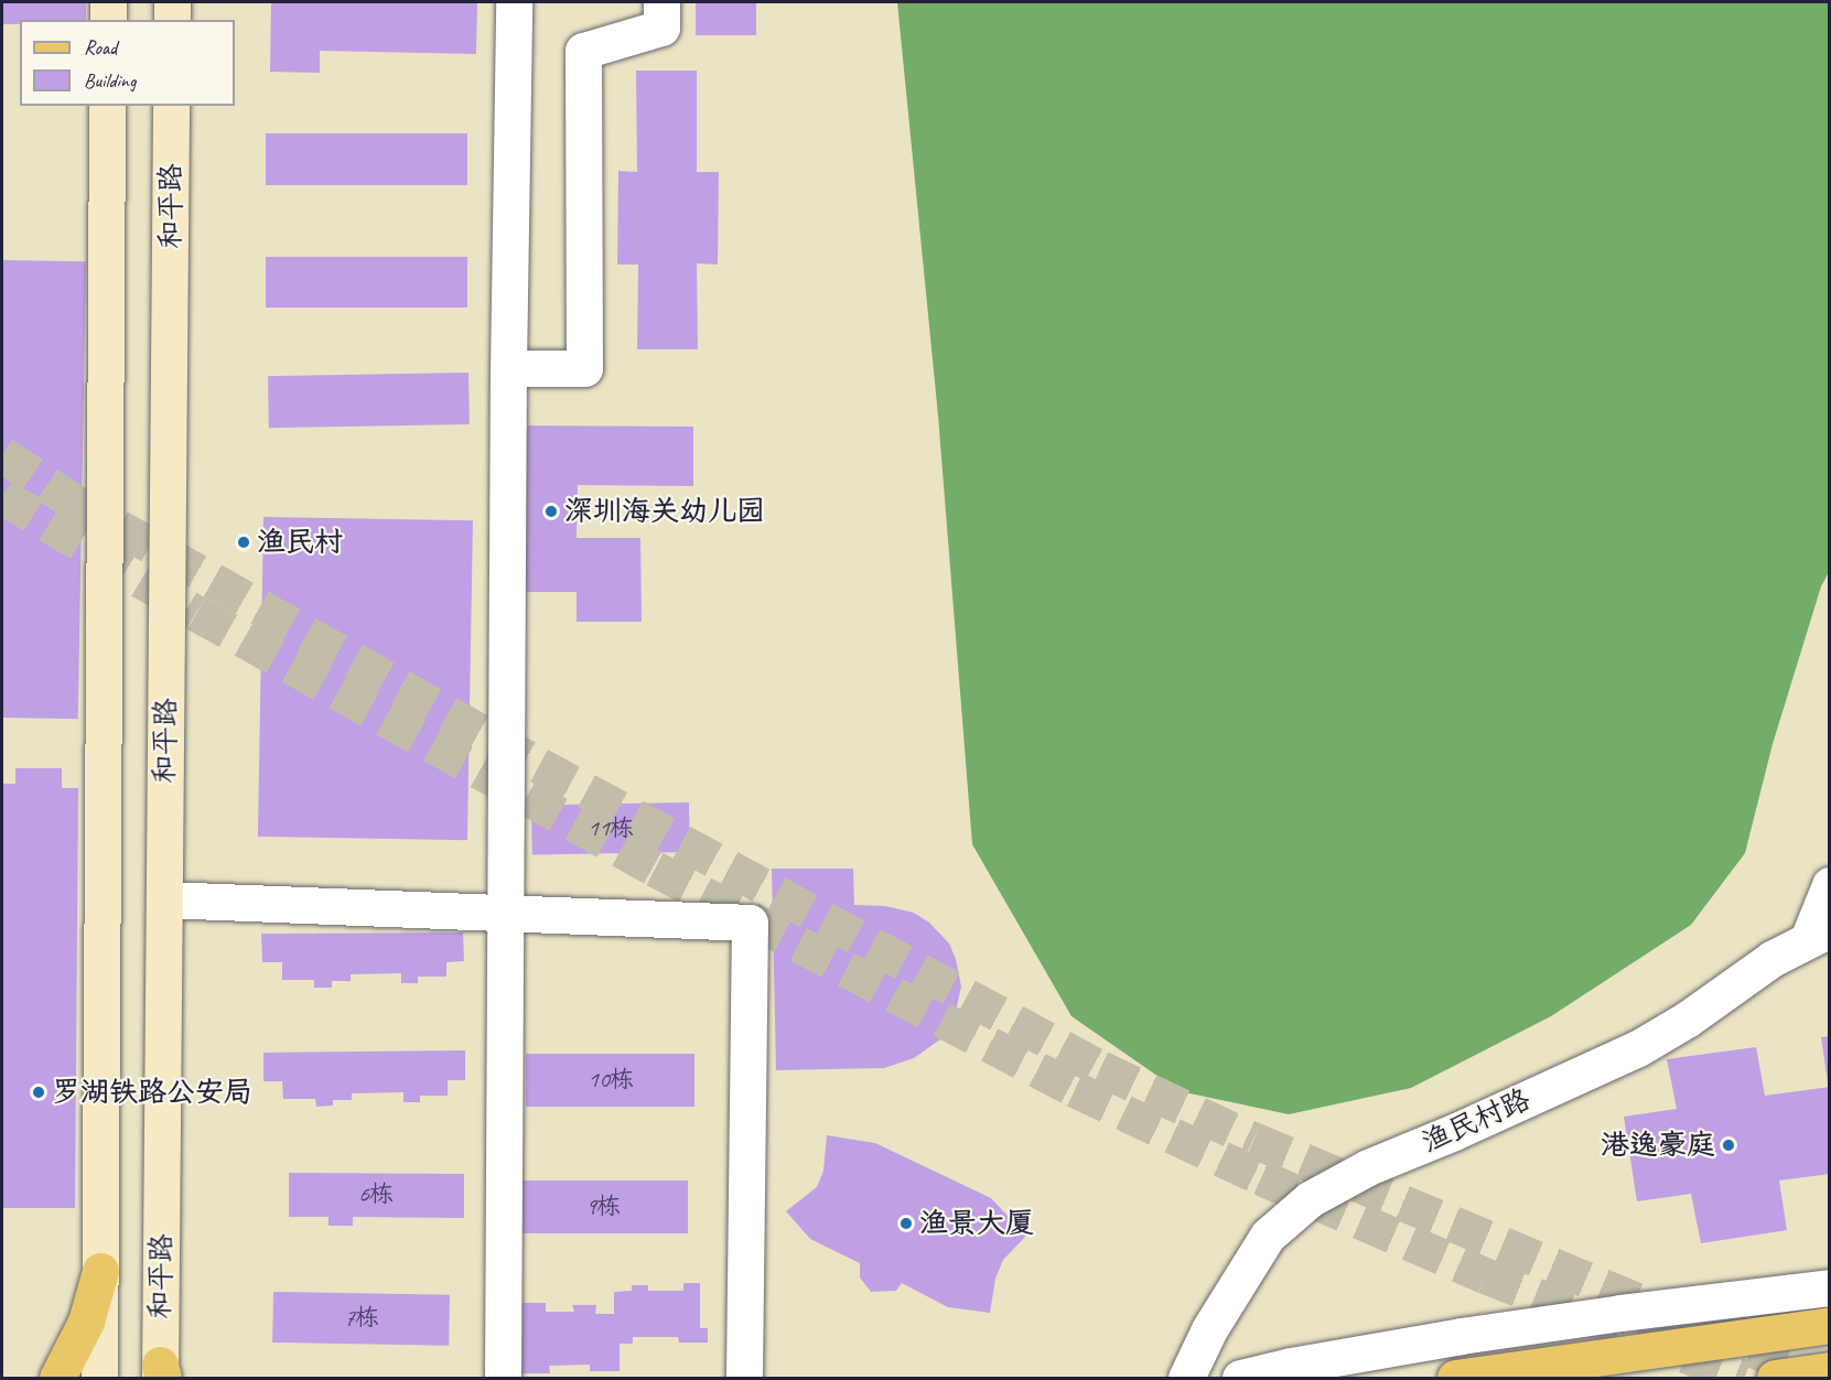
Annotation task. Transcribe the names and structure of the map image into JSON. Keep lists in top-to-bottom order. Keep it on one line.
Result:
{"streets":{"main road":["和平路"],"street":["渔民村路"]},"places":["深圳海关幼儿园","渔民村","罗湖铁路公安局","港逸豪庭","渔景大厦"],"house_numbers":["11栋","10栋","6栋","9栋","7栋"],"legend":["Road","Building"]}
